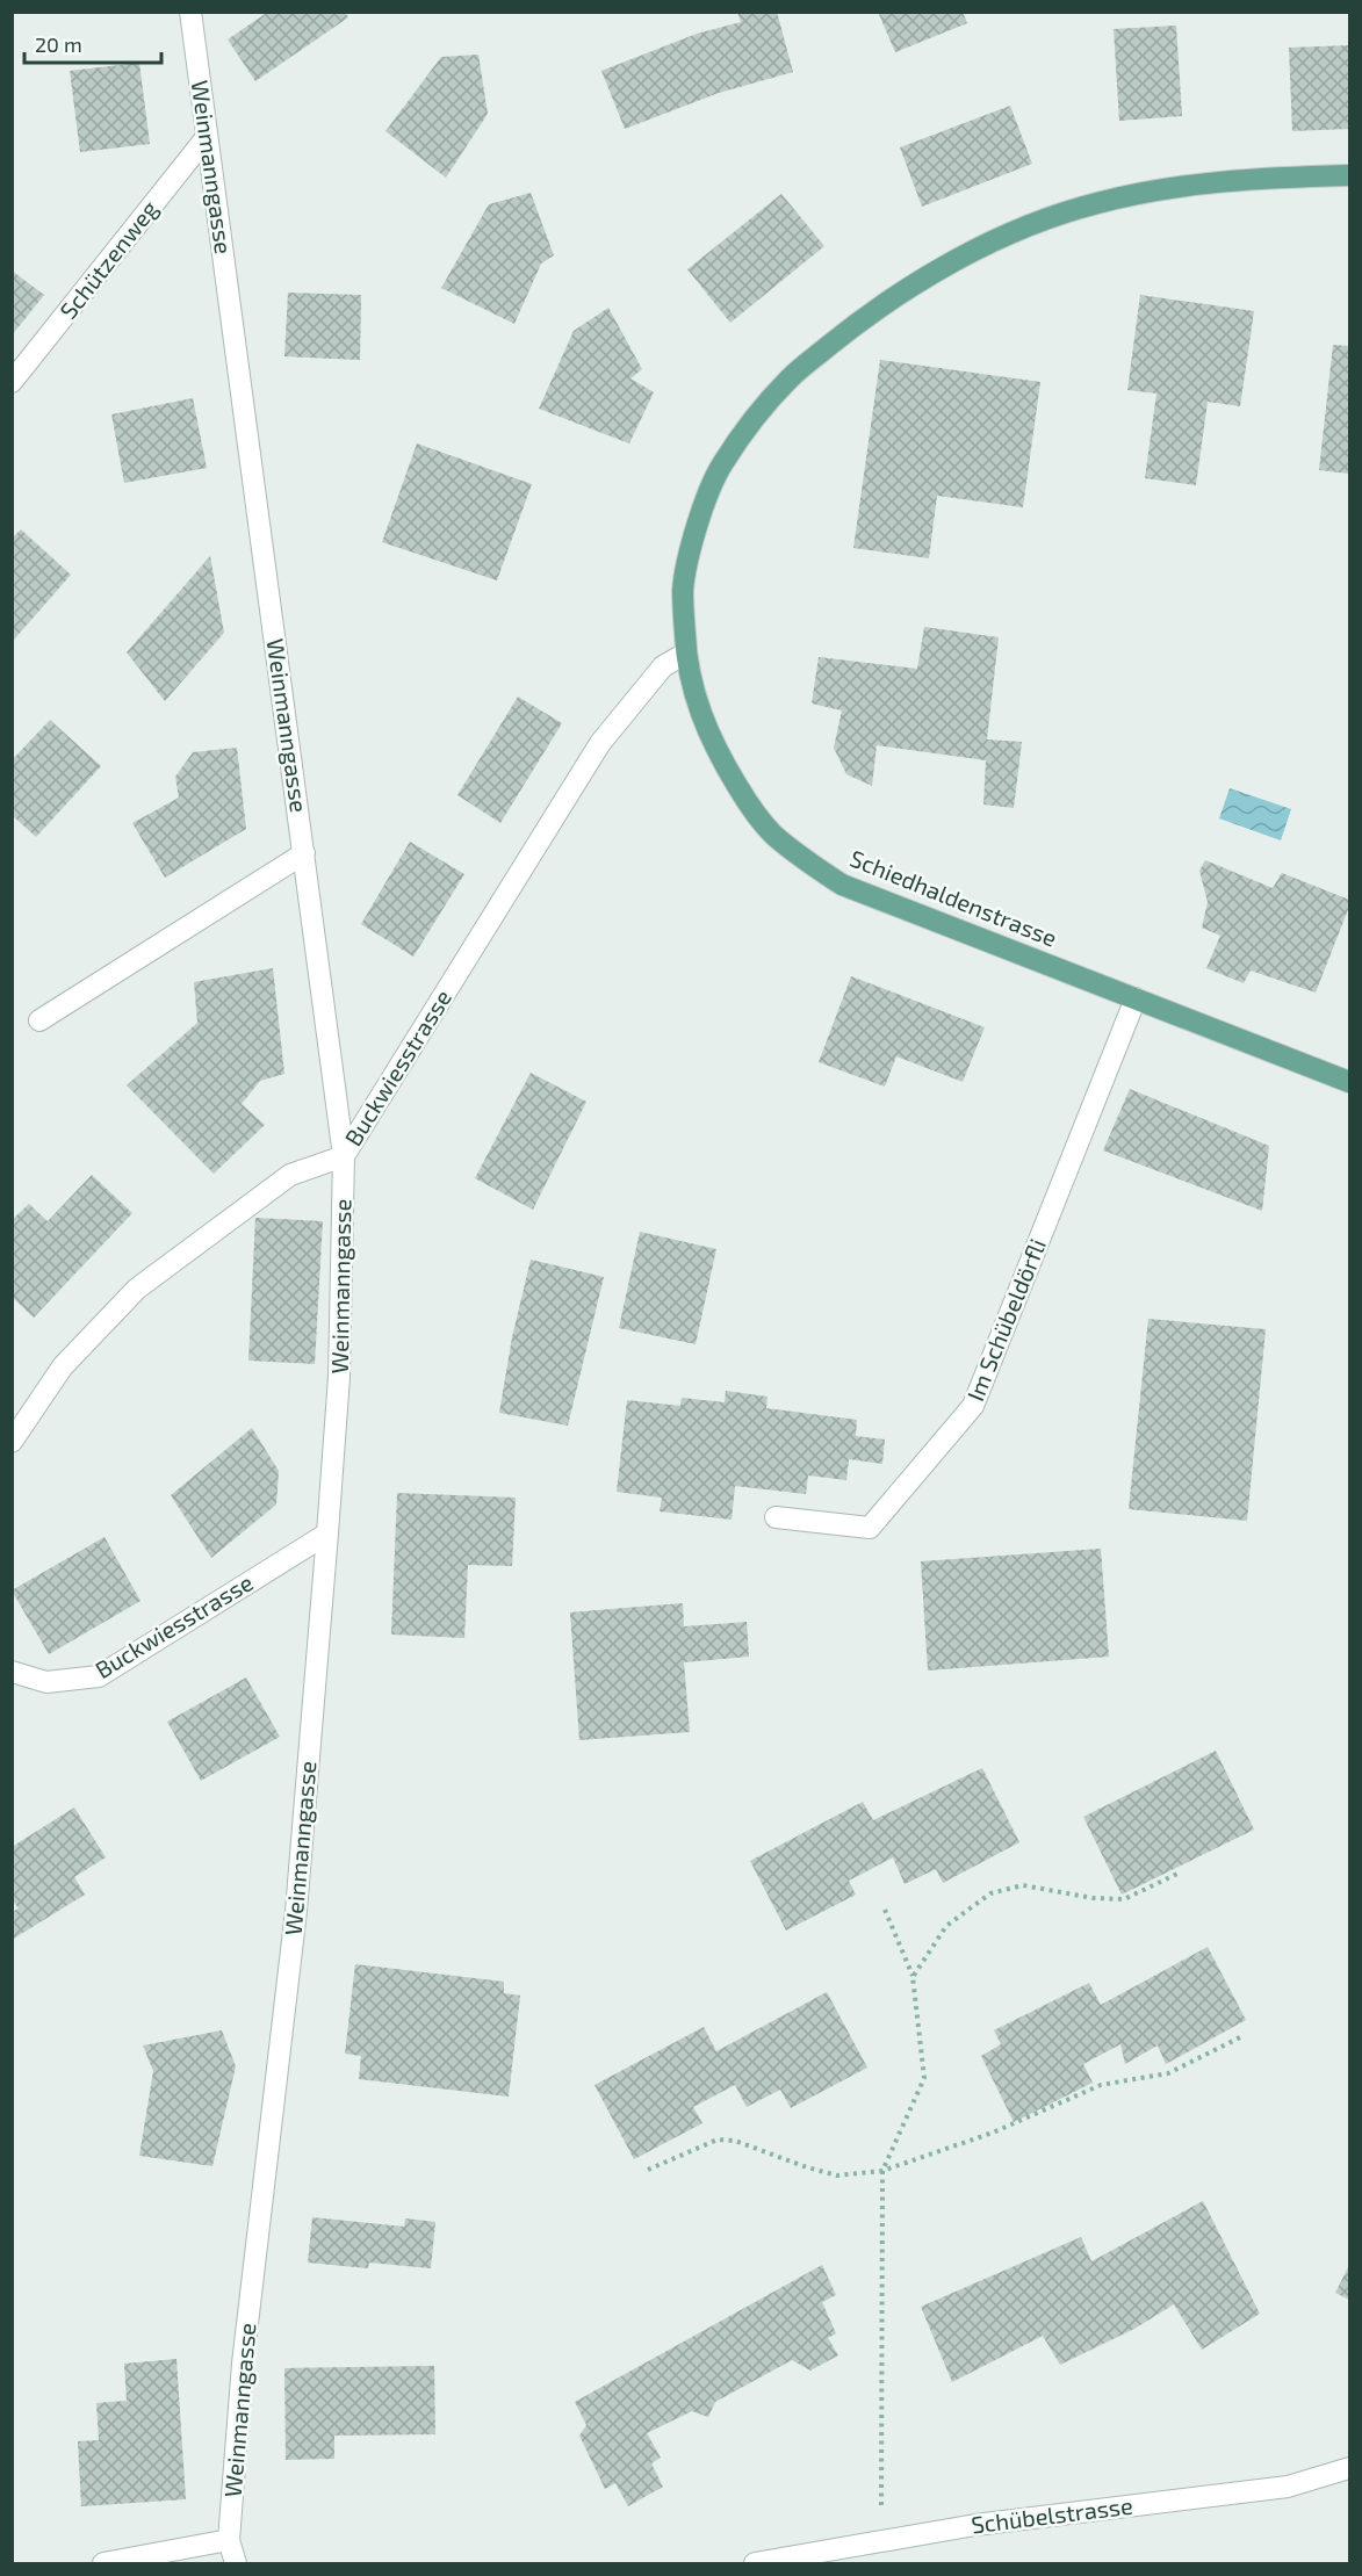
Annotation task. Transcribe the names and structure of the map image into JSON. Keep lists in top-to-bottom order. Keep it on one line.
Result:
{"streets":{"main road":["Schiedhaldenstrasse"],"street":["Weinmanngasse","Schützenweg","Buckwiesstrasse","Im Schübeldörfli","Schübelstrasse"]},"crossings":[["Weinmanngasse","Schützenweg"],["Weinmanngasse","Buckwiesstrasse"],["Schiedhaldenstrasse","Buckwiesstrasse"],["Schiedhaldenstrasse","Im Schübeldörfli"]],"scale_bar":"20 m"}
